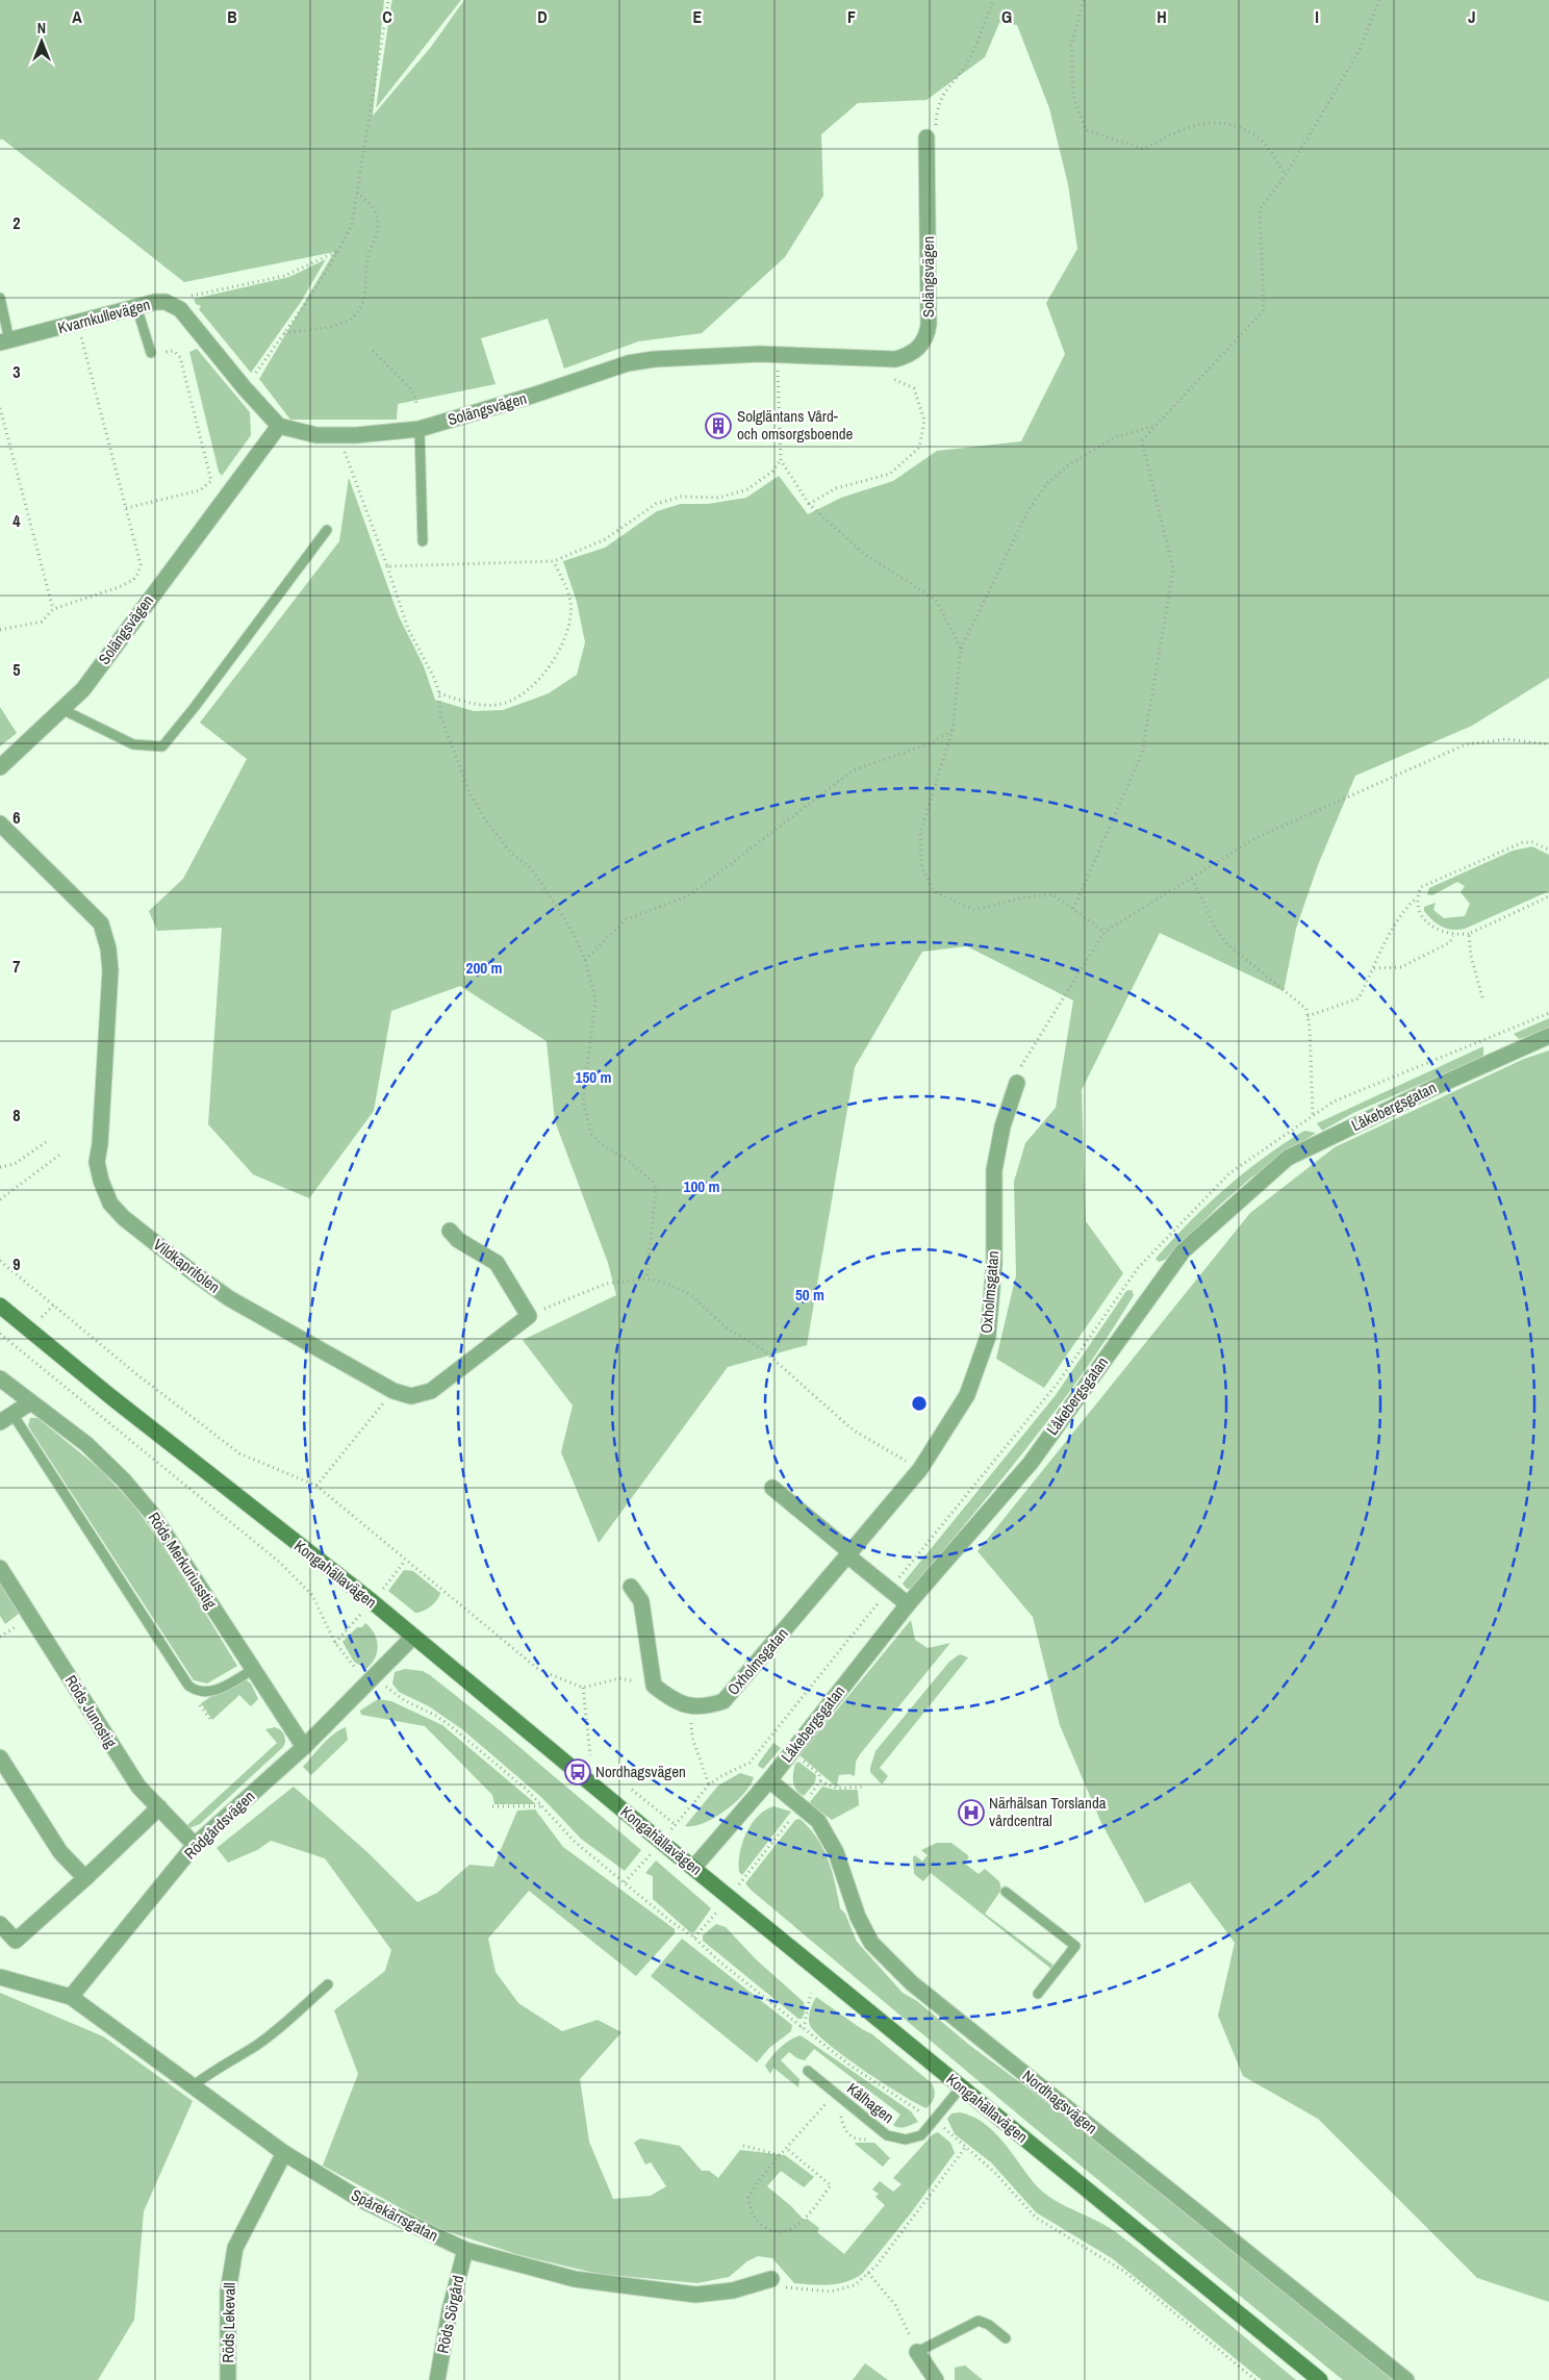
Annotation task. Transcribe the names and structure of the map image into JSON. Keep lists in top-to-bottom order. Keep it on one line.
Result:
{"streets":{"street":["Solängsvägen","Kvarnkullevägen","Låkebergsgatan","Vildkaprifolen","Oxholmsgatan","Röds Merkuriusstig","Kongahällavägen","Röds Junostig","Rödgårdsvägen","Nordhagsvägen","Spårekärrsgatan","Röds Sörgård","Röds Lekevall"],"lane":["Kålhagen"]},"crossings":[["Solängsvägen","Kvarnkullevägen"],["Låkebergsgatan","Kongahällavägen"],["Låkebergsgatan","Nordhagsvägen"],["Röds Merkuriusstig","Rödgårdsvägen"],["Kongahällavägen","Rödgårdsvägen"],["Kongahällavägen","Kålhagen"],["Röds Junostig","Rödgårdsvägen"],["Rödgårdsvägen","Spårekärrsgatan"],["Spårekärrsgatan","Röds Sörgård"],["Spårekärrsgatan","Röds Lekevall"]],"places":{"building":["Solgläntans Vård- och omsorgsboende"],"bus stop":["Nordhagsvägen"],"hospital":["Närhälsan Torslanda vårdcentral"]},"north":"top","grid":{"columns":["A","B","C","D","E","F","G","H","I","J"],"rows":["2","3","4","5","6","7","8","9"]},"rings":["200 m","150 m","100 m","50 m"]}
